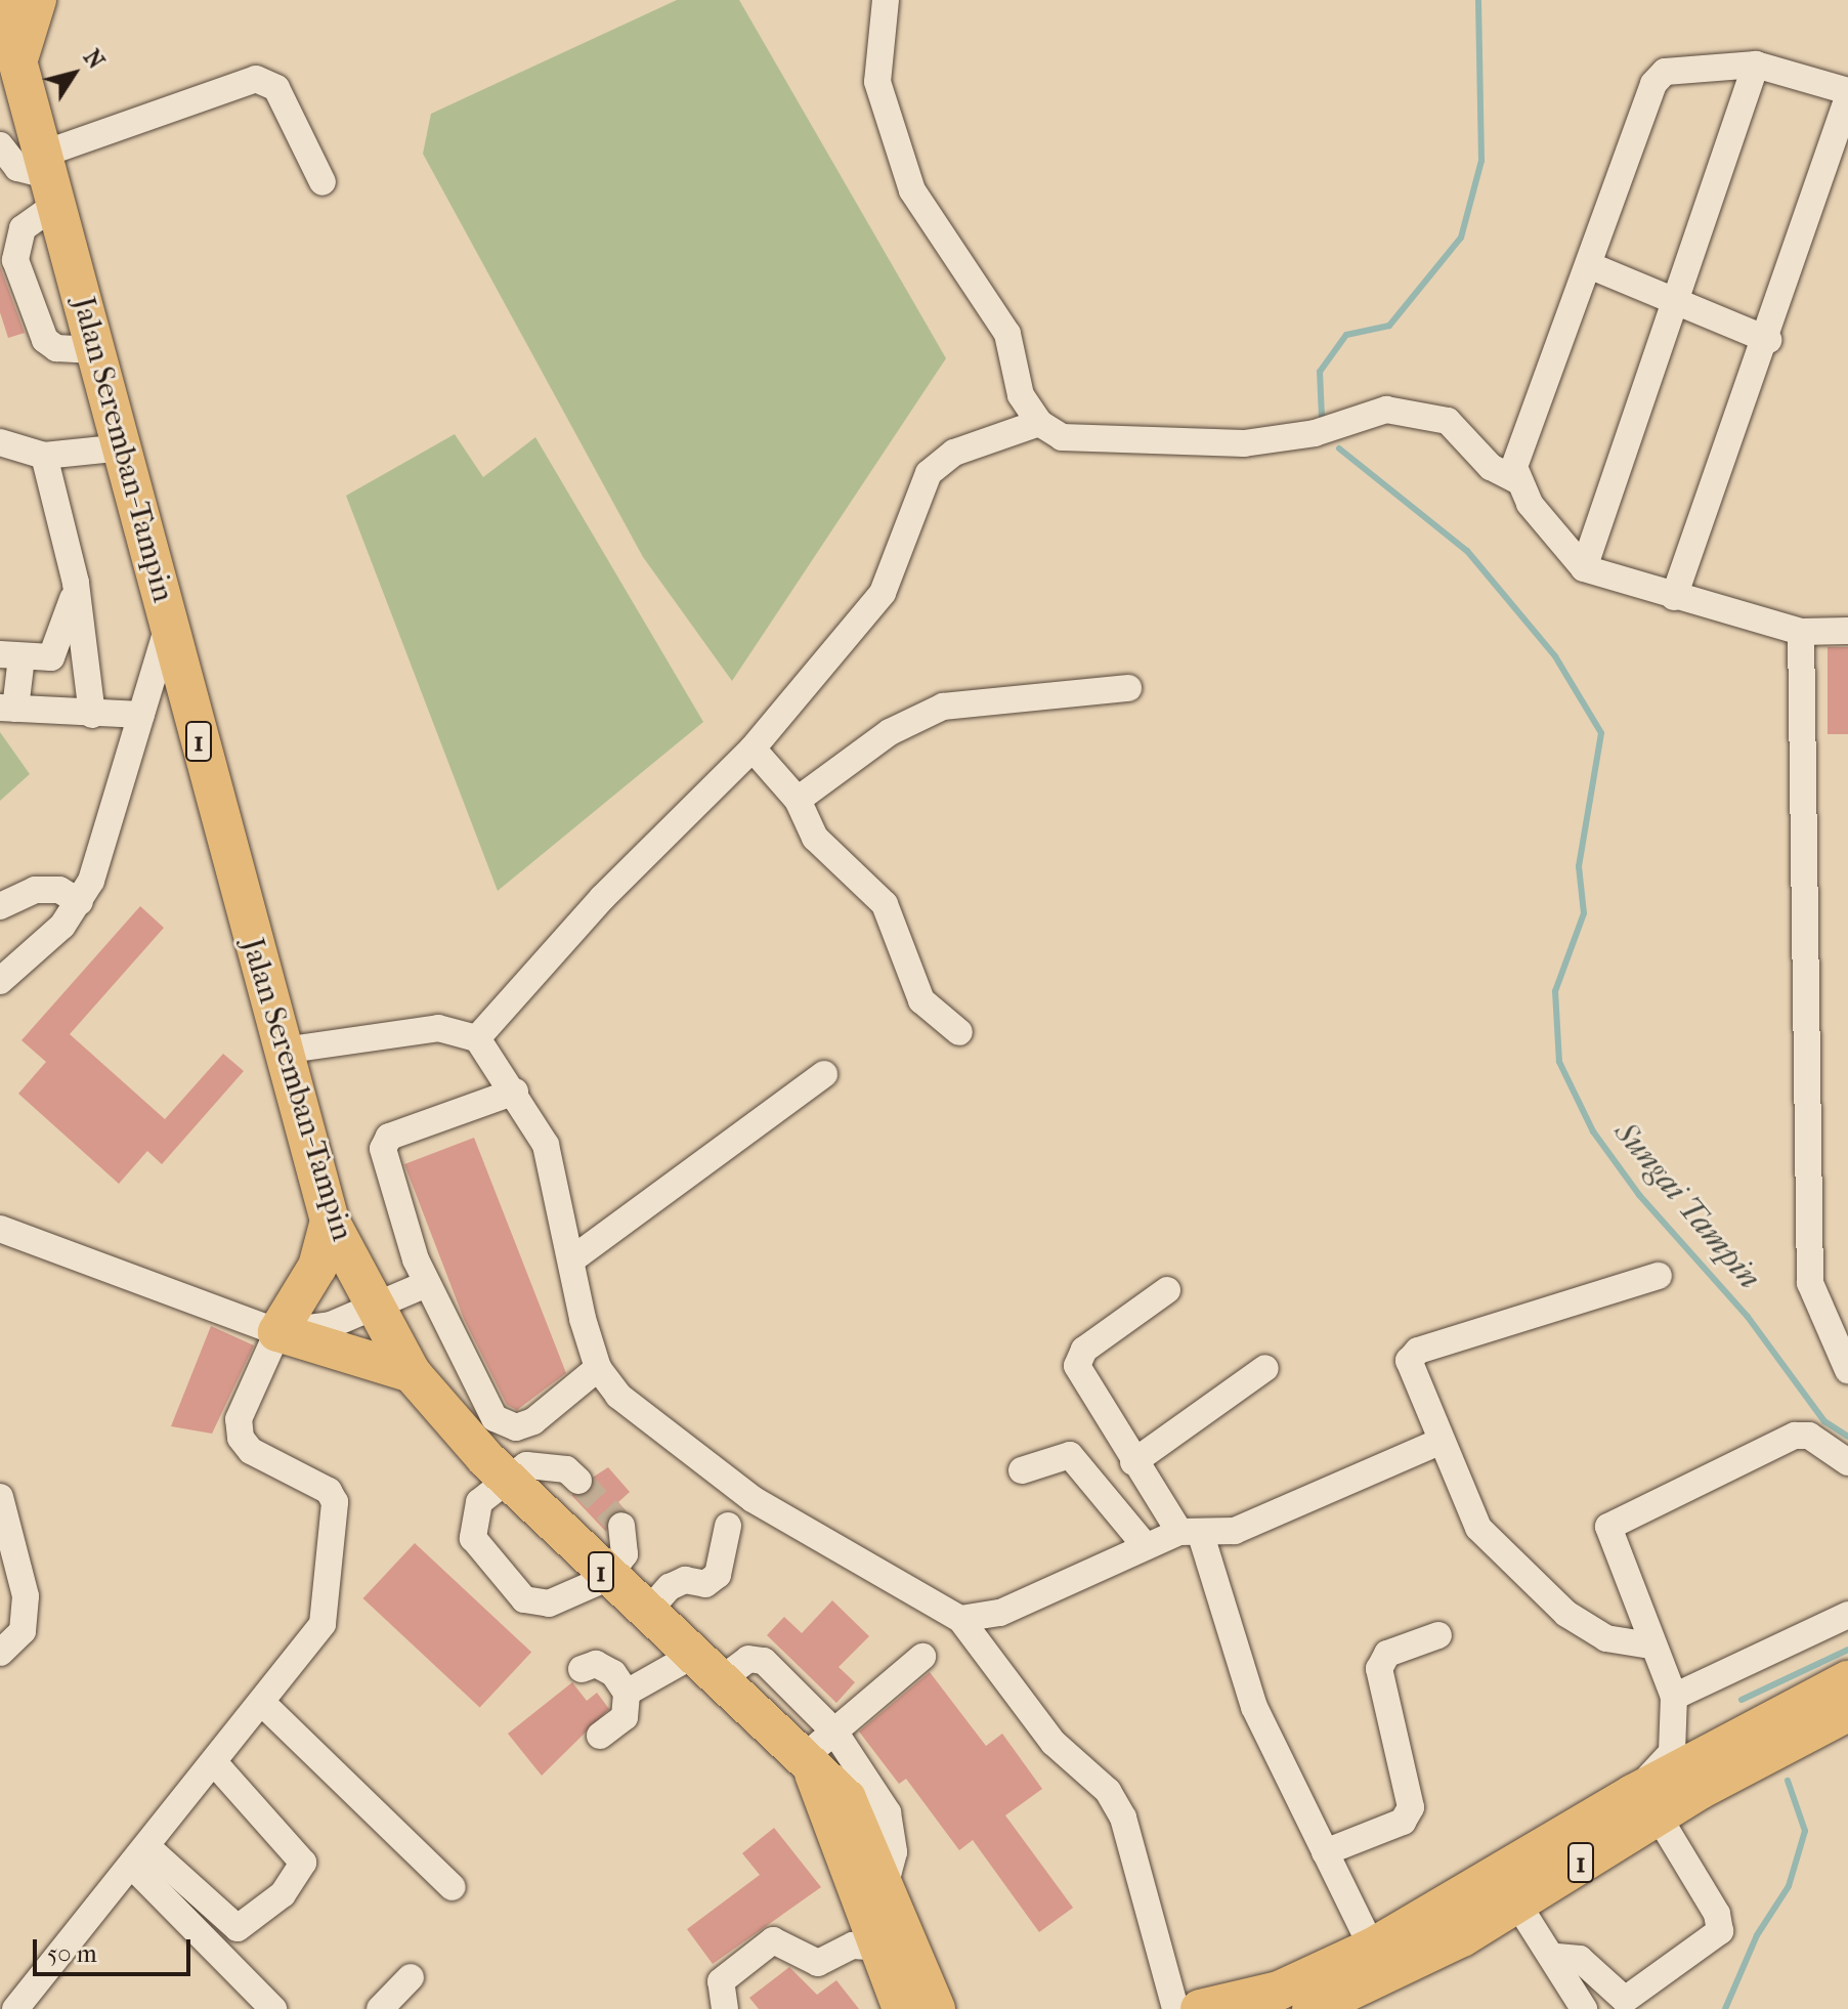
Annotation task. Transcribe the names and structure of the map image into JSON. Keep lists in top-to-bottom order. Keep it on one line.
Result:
{"streets":{"highway":["Jalan Seremban-Tampin","1"]},"crossings":[["Jalan Seremban-Tampin","1"]],"water":["Sungai Tampin"],"scale_bar":"50 m","north":"top right"}
